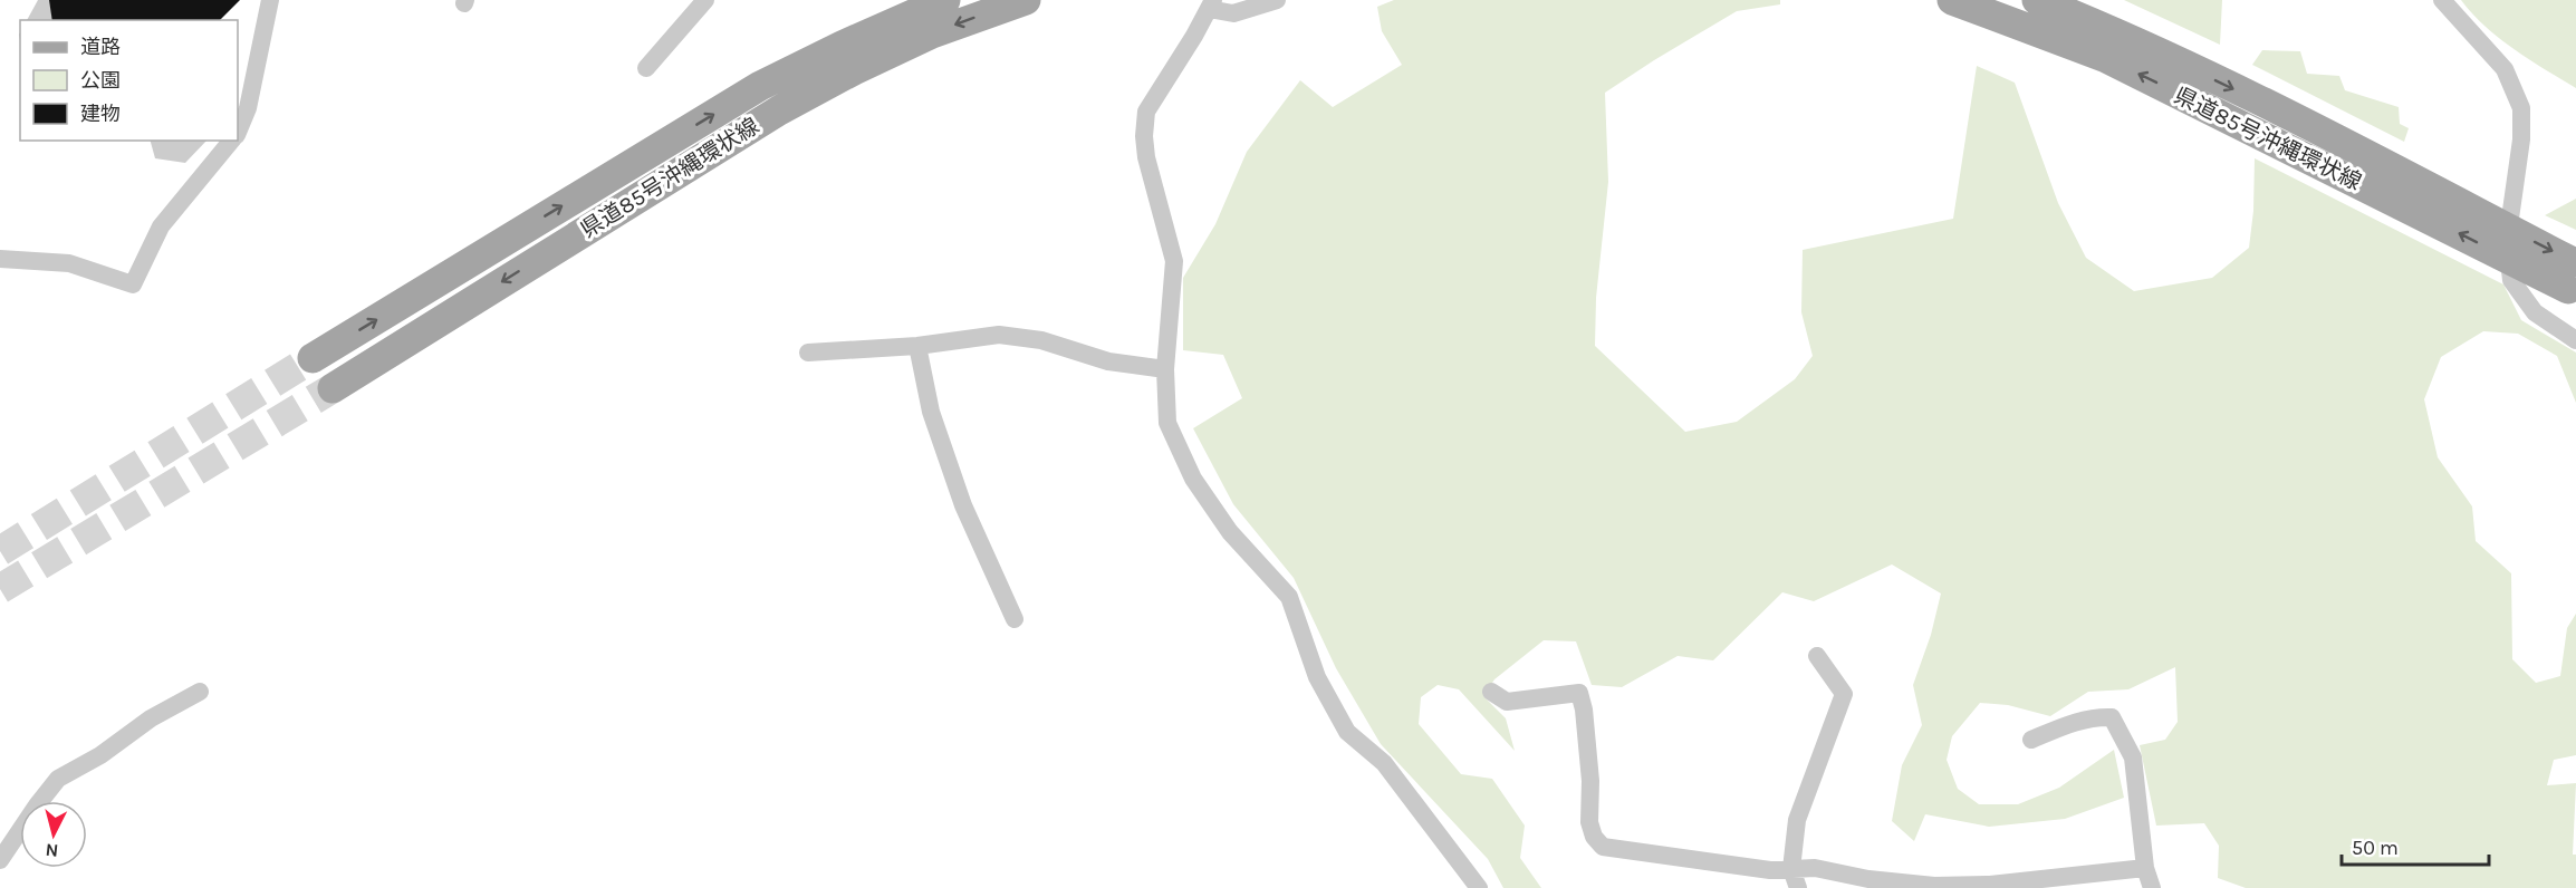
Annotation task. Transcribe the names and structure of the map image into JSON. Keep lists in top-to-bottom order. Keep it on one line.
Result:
{"streets":{"main road":["県道85号沖縄環状線"]},"legend":["道路","公園","建物"],"scale_bar":"50 m","north":"bottom"}
